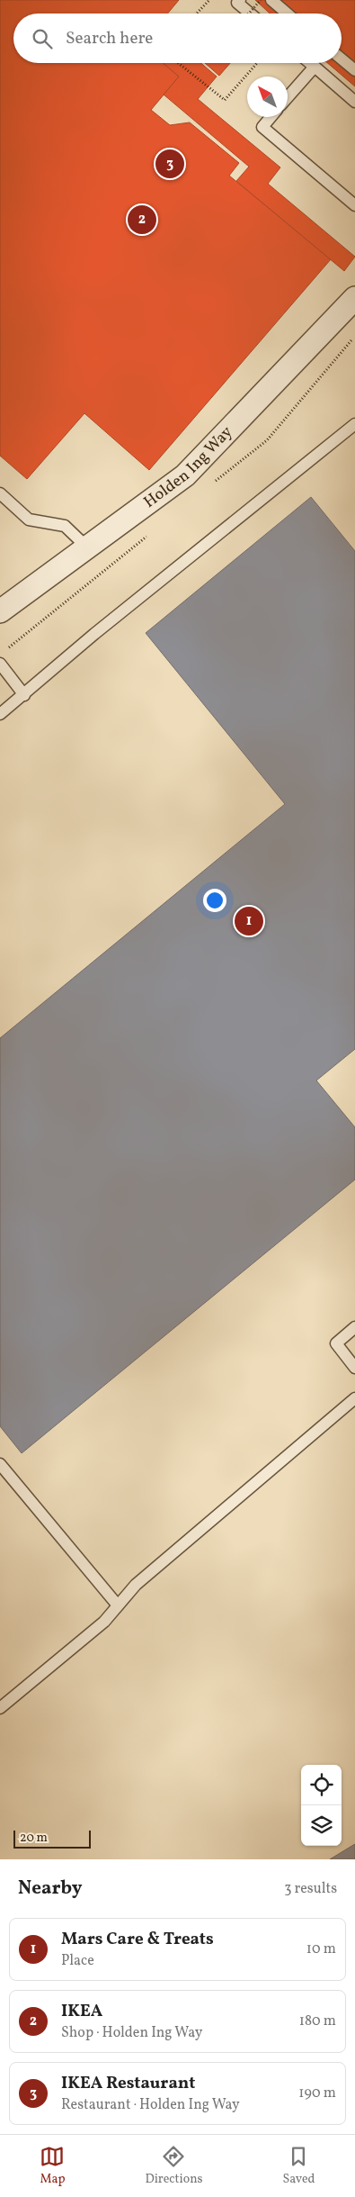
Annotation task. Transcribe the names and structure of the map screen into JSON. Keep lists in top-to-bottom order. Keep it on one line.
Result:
{"streets":{"street":["Holden Ing Way"]},"scale_bar":"20 m","north":"top left","page":{"search":"Search here","pins":["3","2","1"],"scale":"20 m","heading":["Nearby","3 results"],"list":[{"mark":"1","name":"Mars Care & Treats","note":"Place","value":"10 m"},{"mark":"2","name":"IKEA","note":"Shop · Holden Ing Way","value":"180 m"},{"mark":"3","name":"IKEA Restaurant","note":"Restaurant · Holden Ing Way","value":"190 m"}],"nav":["Map","Directions","Saved"]}}
